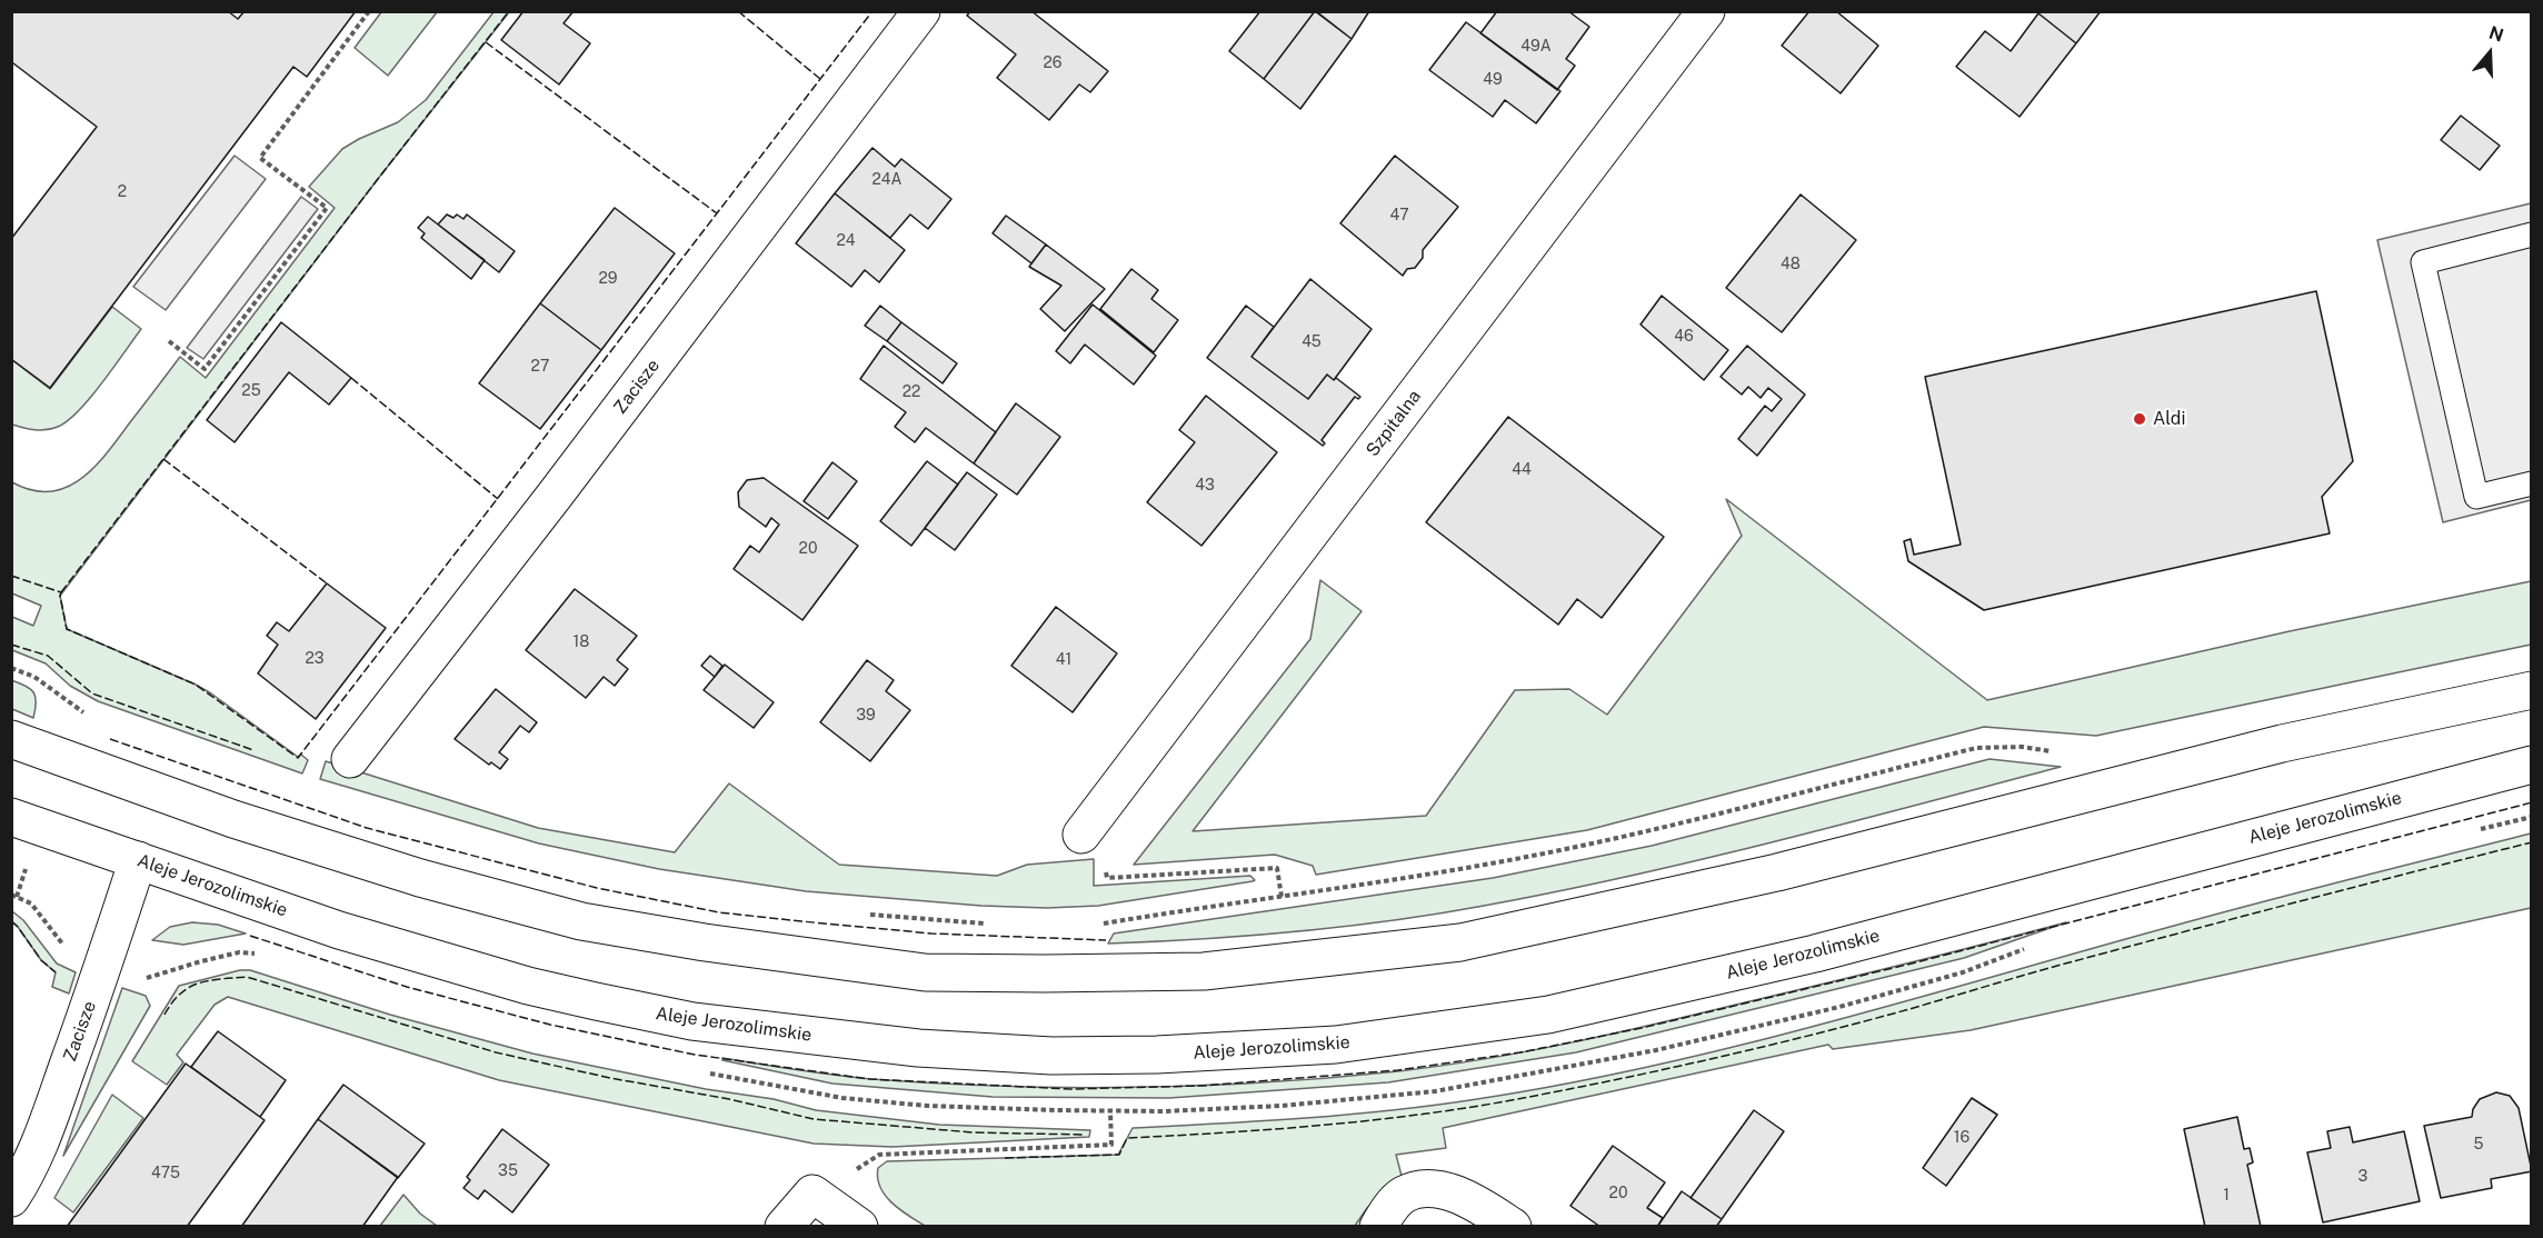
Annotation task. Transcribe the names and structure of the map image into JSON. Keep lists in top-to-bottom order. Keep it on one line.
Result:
{"streets":{"main road":["Zacisze","Szpitalna","Aleje Jerozolimskie"]},"crossings":[["Zacisze","Aleje Jerozolimskie"]],"places":["Aldi"],"house_numbers":["49A","26","49","24A","2","47","24","48","29","46","45","27","25","22","44","43","20","18","23","41","39","16","5","35","475","3","20","1"],"north":"top"}
